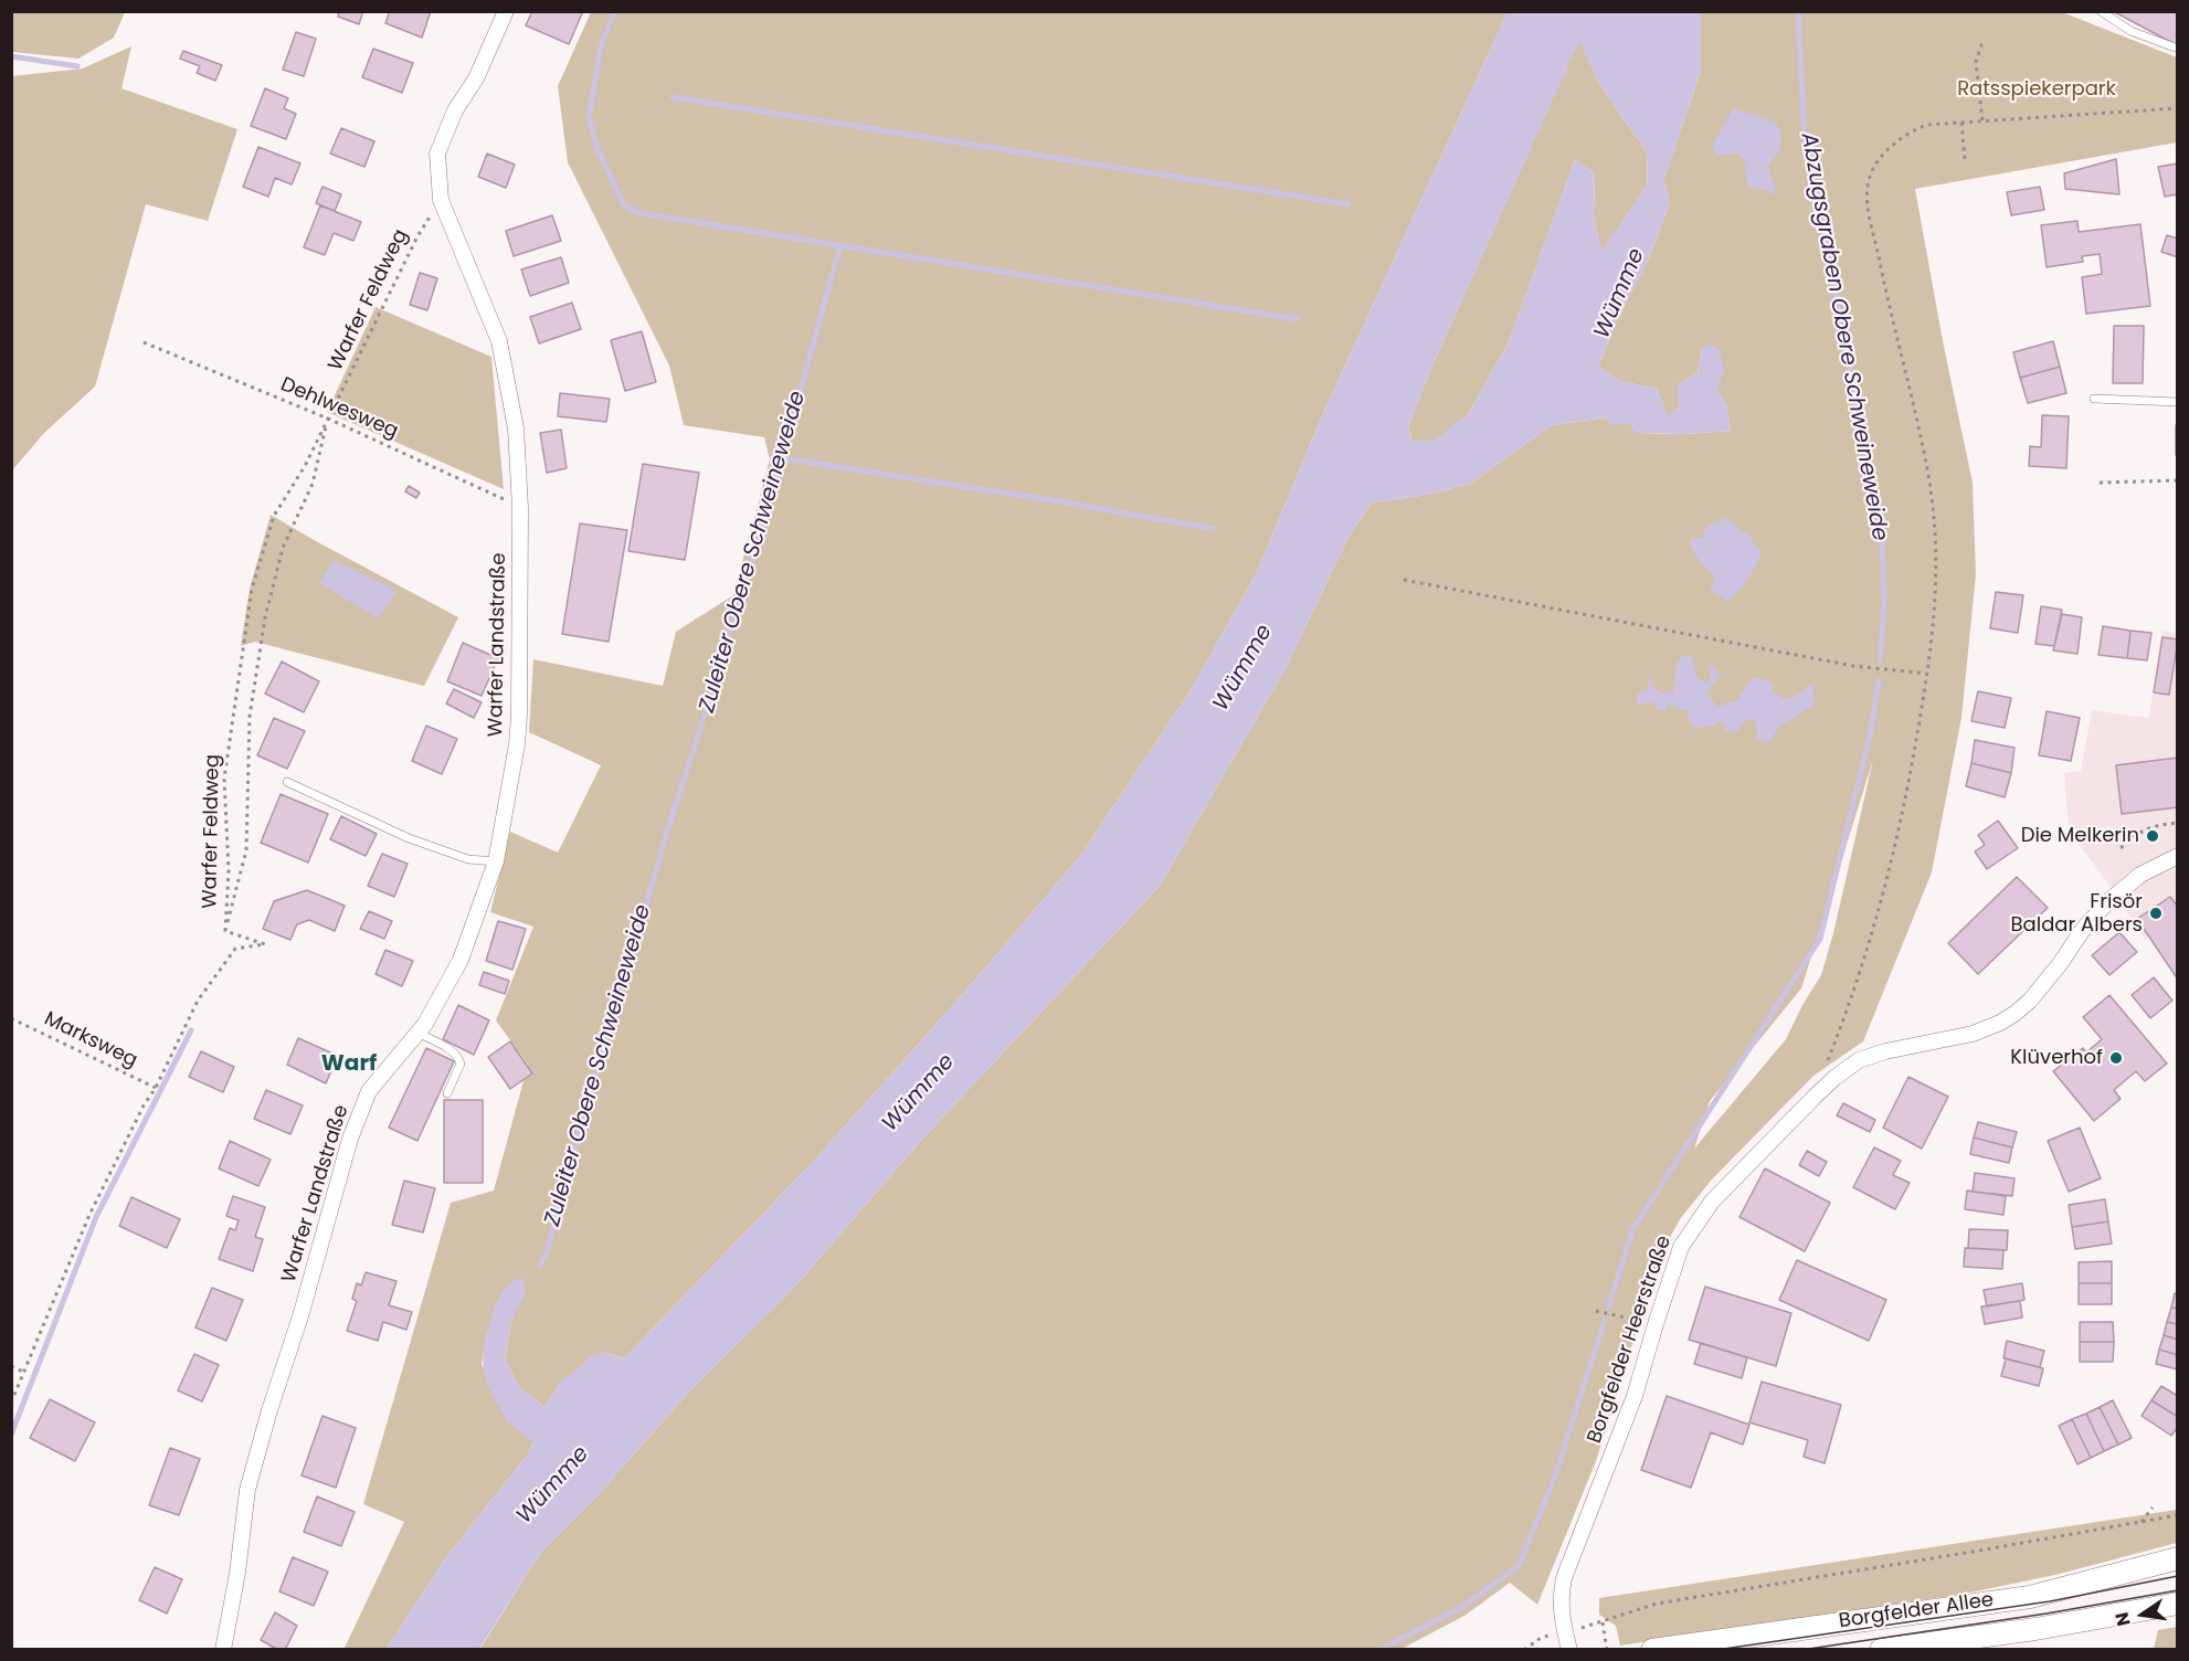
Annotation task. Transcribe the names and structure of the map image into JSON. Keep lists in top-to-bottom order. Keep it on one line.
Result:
{"streets":{"main road":["Borgfelder Allee"],"street":["Warfer Landstraße","Borgfelder Heerstraße"],"path":["Warfer Feldweg","Dehlwesweg","Marksweg"]},"crossings":[["Warfer Feldweg","Dehlwesweg"],["Warfer Feldweg","Warfer Landstraße"],["Warfer Feldweg","Marksweg"],["Dehlwesweg","Warfer Landstraße"]],"districts":["Warf"],"water":["Wümme","Abzugsgraben Obere Schweineweide","Zuleiter Obere Schweineweide"],"parks":["Ratsspiekerpark"],"places":["Die Melkerin","Frisör Baldar Albers","Klüverhof"],"north":"left"}
